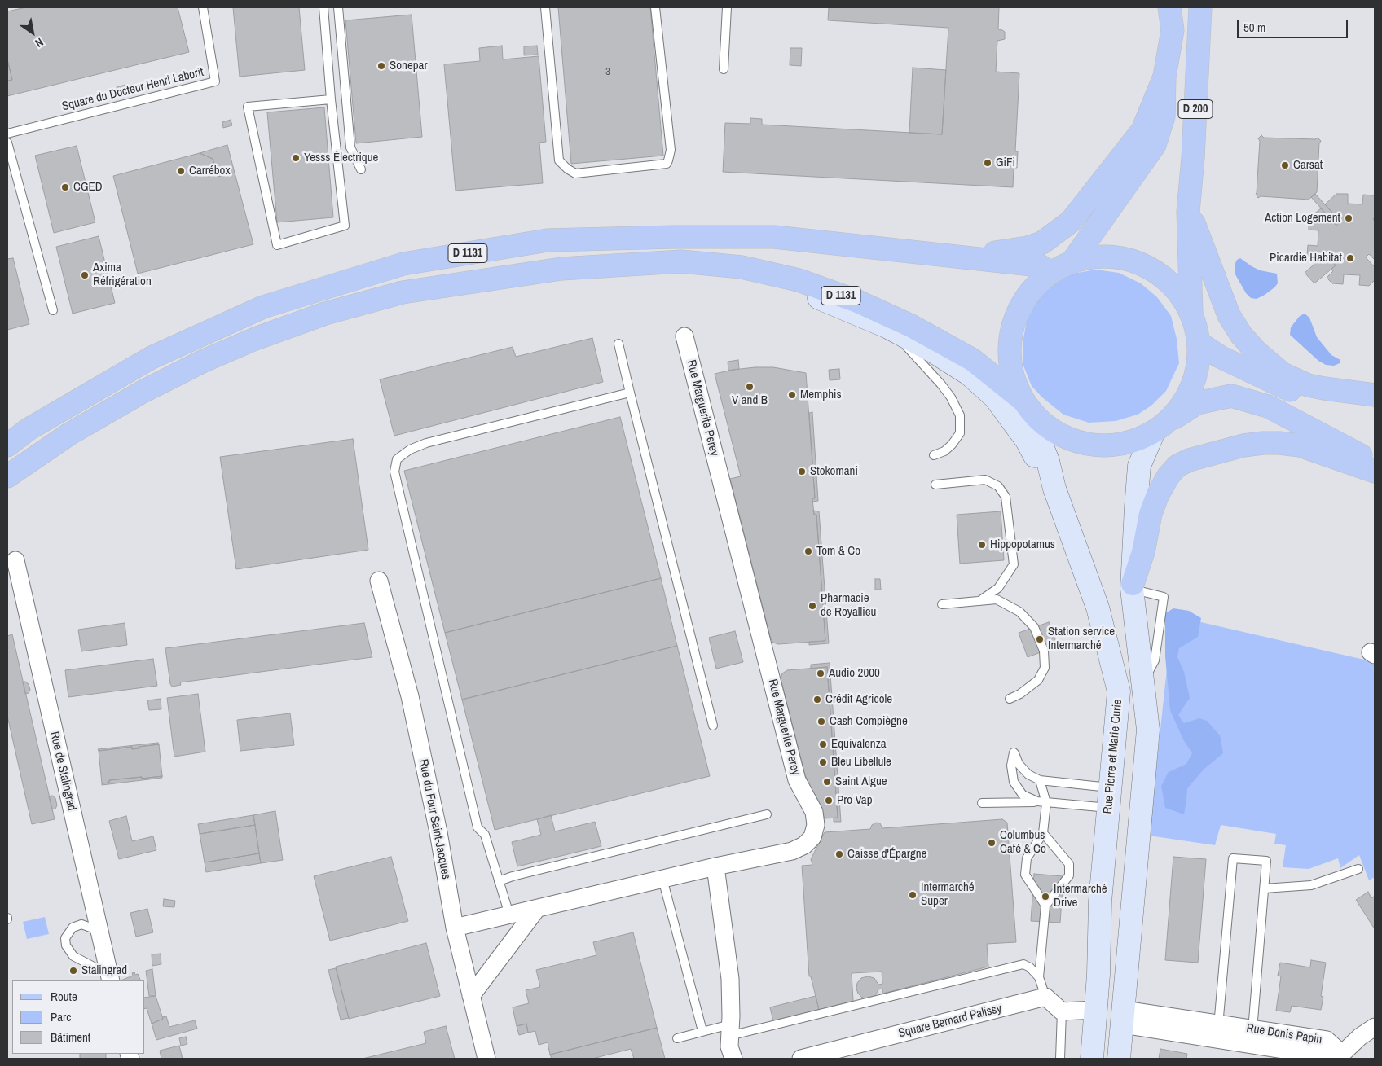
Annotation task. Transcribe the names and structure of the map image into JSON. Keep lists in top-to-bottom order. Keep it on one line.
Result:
{"streets":{"main road":["D 200","D 1131","Rue Pierre et Marie Curie"],"street":["Rue Marguerite Perey","Rue de Stalingrad","Rue du Four Saint-Jacques","Square Bernard Palissy","Rue Denis Papin"],"lane":["Square du Docteur Henri Laborit"]},"crossings":[["Rue Marguerite Perey","Rue du Four Saint-Jacques"]],"places":["Sonepar","Yesss Électrique","GiFi","Carsat","Carrébox","CGED","Action Logement","Picardie Habitat","Axima Réfrigération","V and B","Memphis","Stokomani","Hippopotamus","Tom & Co","Pharmacie de Royallieu","Station service Intermarché","Audio 2000","Crédit Agricole","Cash Compiègne","Equivalenza","Bleu Libellule","Saint Algue","Pro Vap","Columbus Café & Co","Caisse d'Épargne","Intermarché Super","Intermarché Drive","Stalingrad"],"house_numbers":["3"],"legend":["Route","Parc","Bâtiment"],"scale_bar":"50 m","north":"bottom right"}
